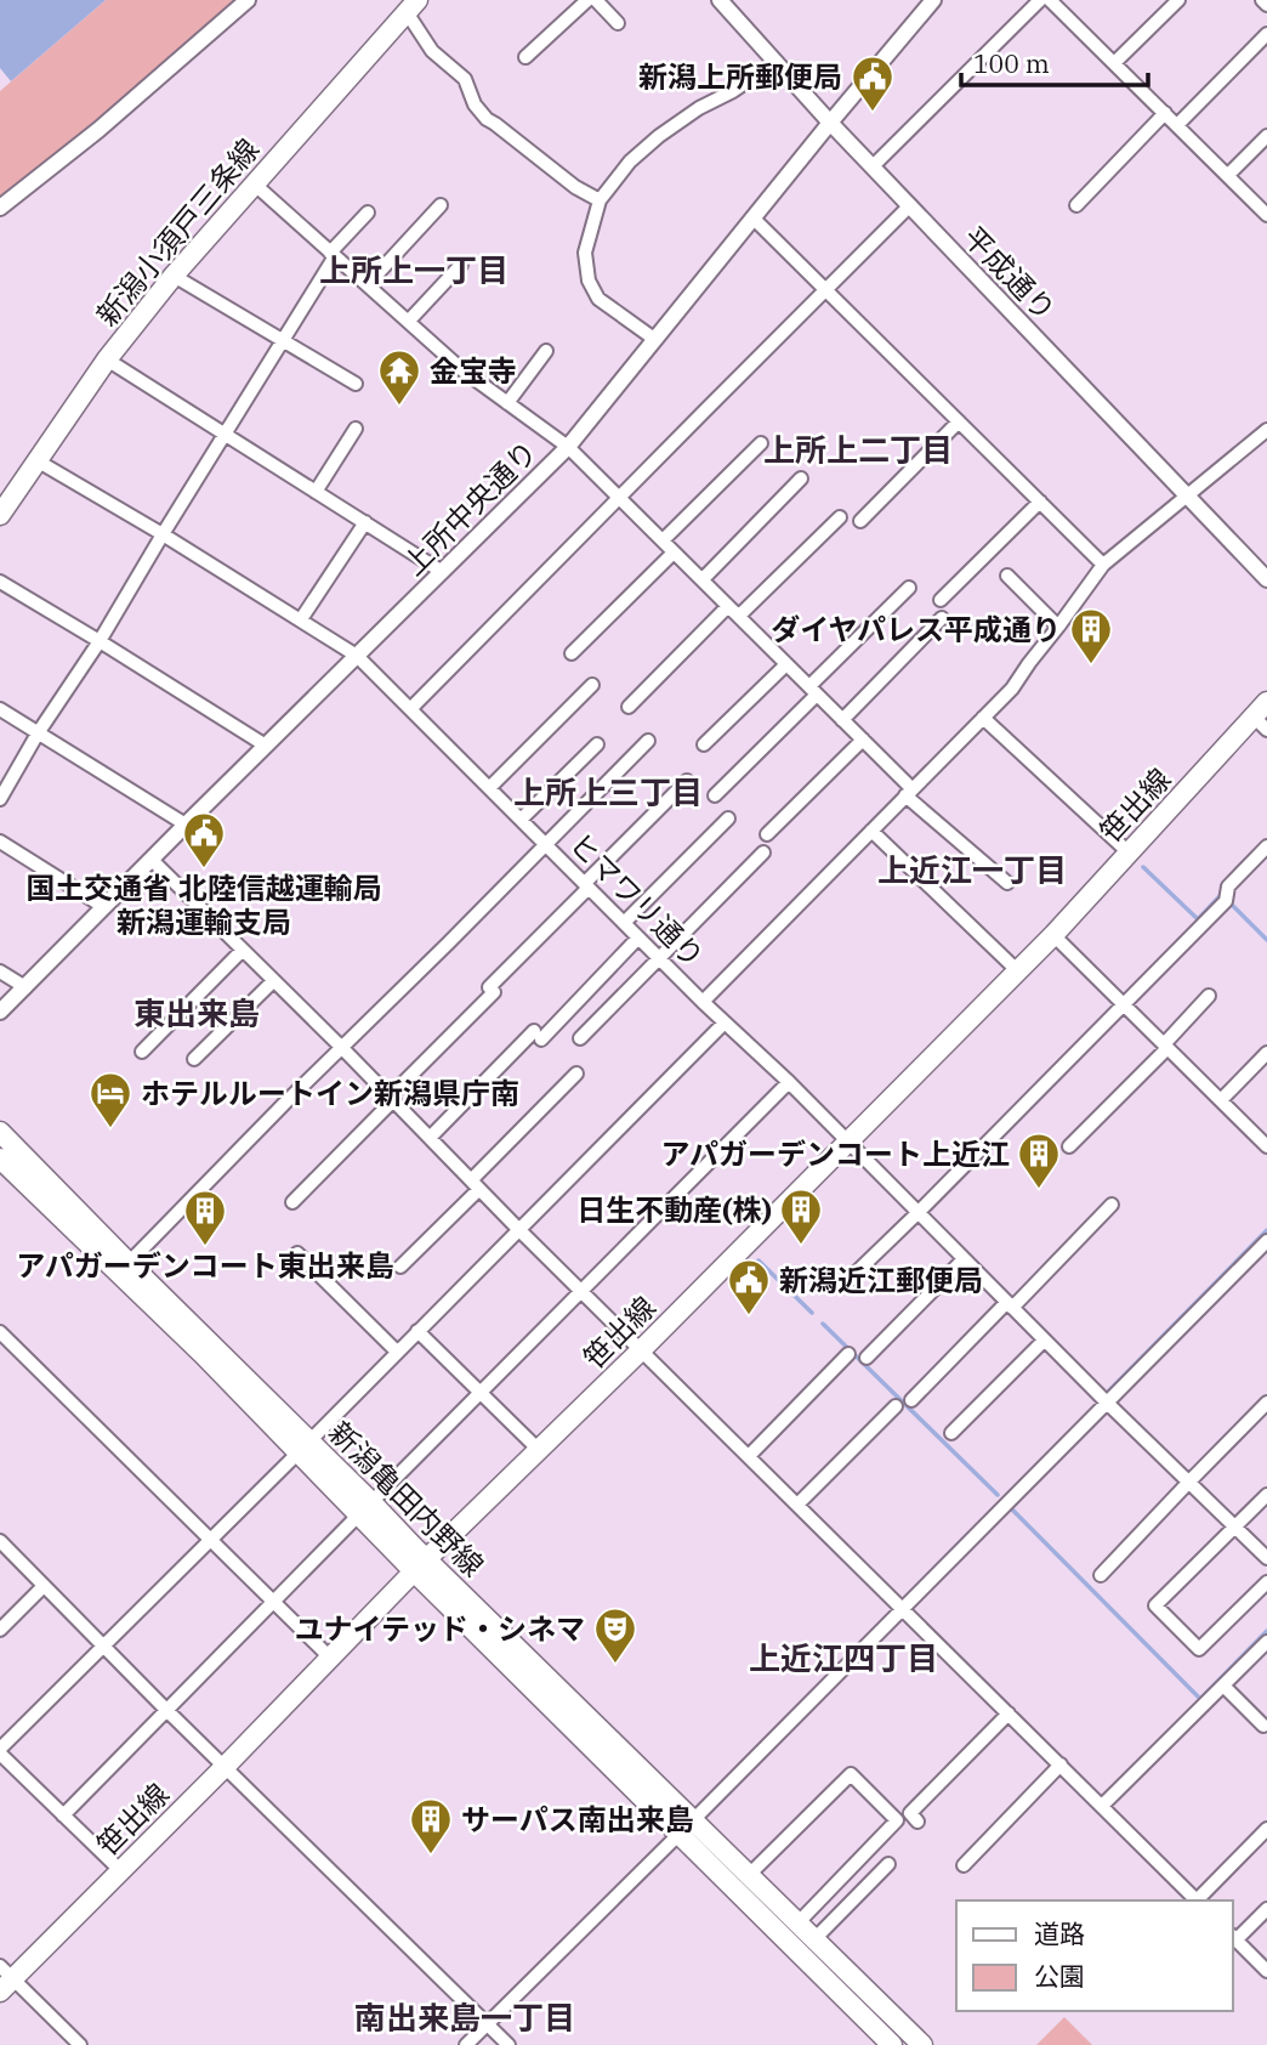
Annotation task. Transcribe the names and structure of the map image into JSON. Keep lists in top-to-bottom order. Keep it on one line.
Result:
{"streets":{"main road":["新潟小須戸三条線","笹出線","新潟亀田内野線"],"street":["平成通り","上所中央通り","ヒマワリ通り"]},"crossings":[["新潟小須戸三条線","ヒマワリ通り"],["平成通り","上所中央通り"],["上所中央通り","ヒマワリ通り"],["笹出線","ヒマワリ通り"],["笹出線","新潟亀田内野線"]],"districts":["上所上一丁目","上所上二丁目","上所上三丁目","上近江一丁目","東出来島","上近江四丁目","南出来島一丁目"],"places":{"public building":["新潟上所郵便局","国土交通省 北陸信越運輸局 新潟運輸支局","新潟近江郵便局"],"temple":["金宝寺"],"building":["ダイヤパレス平成通り","アパガーデンコート上近江","日生不動産(株)","アパガーデンコート東出来島","サーパス南出来島"],"hotel":["ホテルルートイン新潟県庁南"],"theatre":["ユナイテッド・シネマ"]},"legend":["道路","公園"],"scale_bar":"100 m"}
